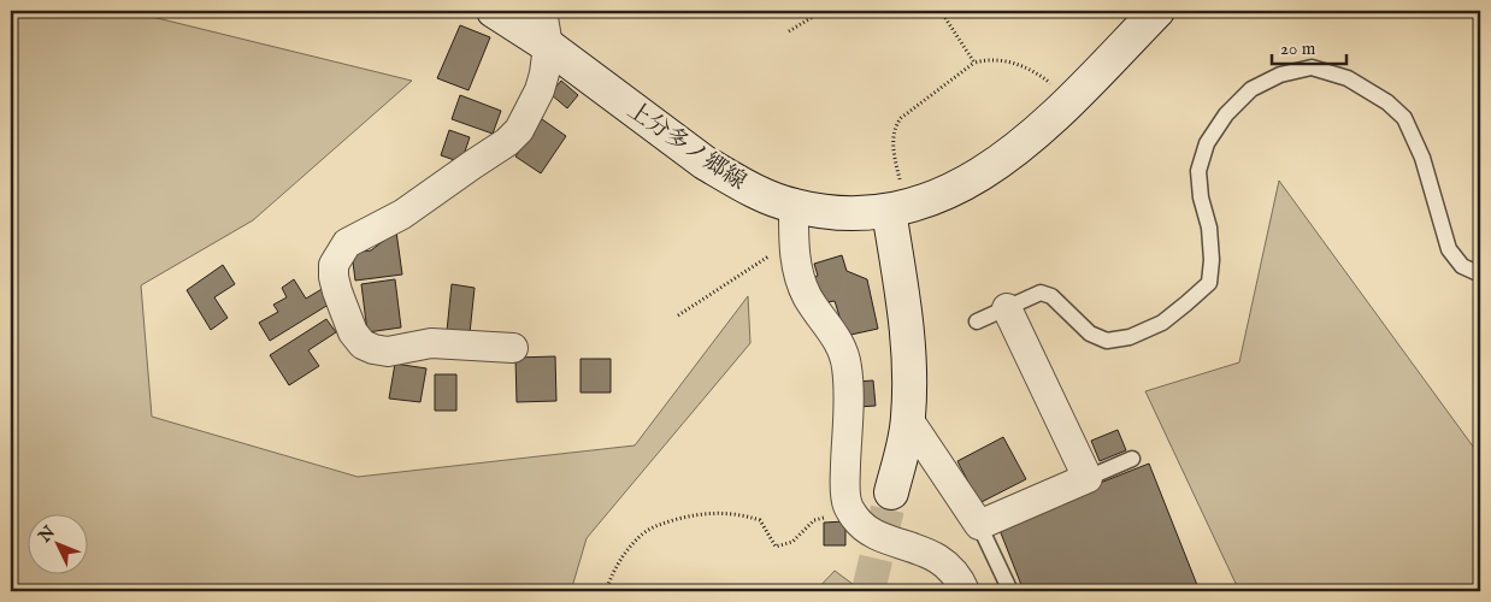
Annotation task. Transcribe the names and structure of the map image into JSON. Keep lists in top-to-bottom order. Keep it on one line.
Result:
{"streets":{"main road":["上分多ノ郷線"]},"scale_bar":"20 m","north":"top left"}
